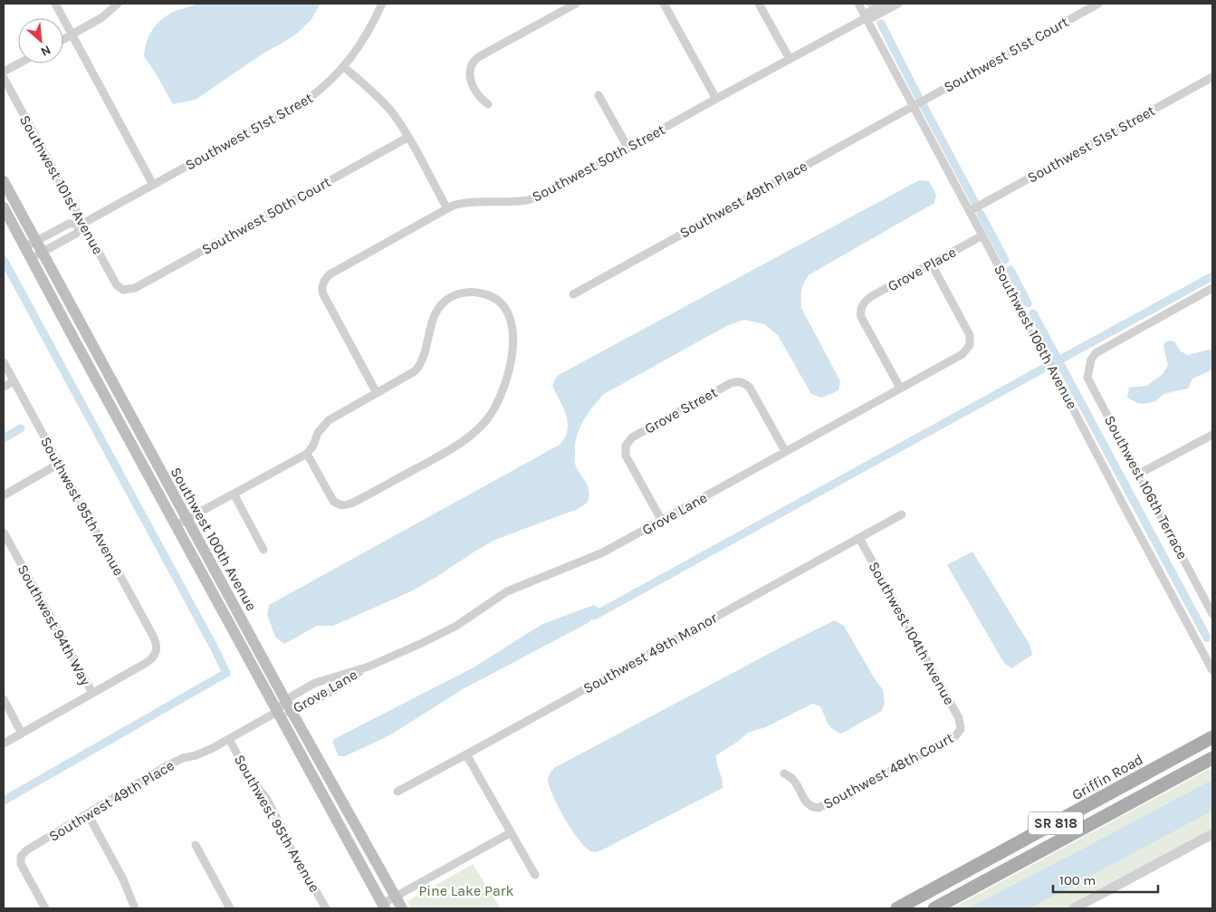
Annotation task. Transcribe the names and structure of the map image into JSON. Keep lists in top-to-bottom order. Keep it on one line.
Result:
{"streets":{"main road":["Southwest 100th Avenue","Griffin Road","SR 818"],"street":["Southwest 51st Court","Southwest 51st Street","Southwest 50th Street","Southwest 101st Avenue","Southwest 49th Place","Southwest 50th Court","Grove Place","Southwest 106th Avenue","Grove Street","Southwest 106th Terrace","Southwest 95th Avenue","Grove Lane","Southwest 94th Way","Southwest 104th Avenue","Southwest 49th Manor","Southwest 48th Court"]},"crossings":[["Southwest 51st Court","Southwest 49th Place"],["Southwest 51st Court","Southwest 106th Avenue"],["Southwest 51st Street","Southwest 101st Avenue"],["Southwest 51st Street","Southwest 106th Avenue"],["Southwest 51st Street","Southwest 100th Avenue"],["Southwest 50th Street","Southwest 106th Avenue"],["Southwest 101st Avenue","Southwest 50th Court"],["Southwest 49th Place","Southwest 106th Avenue"],["Southwest 49th Place","Southwest 95th Avenue"],["Southwest 49th Place","Grove Lane"],["Southwest 49th Place","Southwest 100th Avenue"],["Grove Place","Southwest 106th Avenue"],["Grove Place","Grove Lane"],["Grove Street","Grove Lane"],["Southwest 95th Avenue","Southwest 94th Way"],["Grove Lane","Southwest 100th Avenue"],["Southwest 104th Avenue","Southwest 49th Manor"],["Southwest 104th Avenue","Southwest 48th Court"]],"parks":["Pine Lake Park"],"scale_bar":"100 m","north":"bottom right"}
